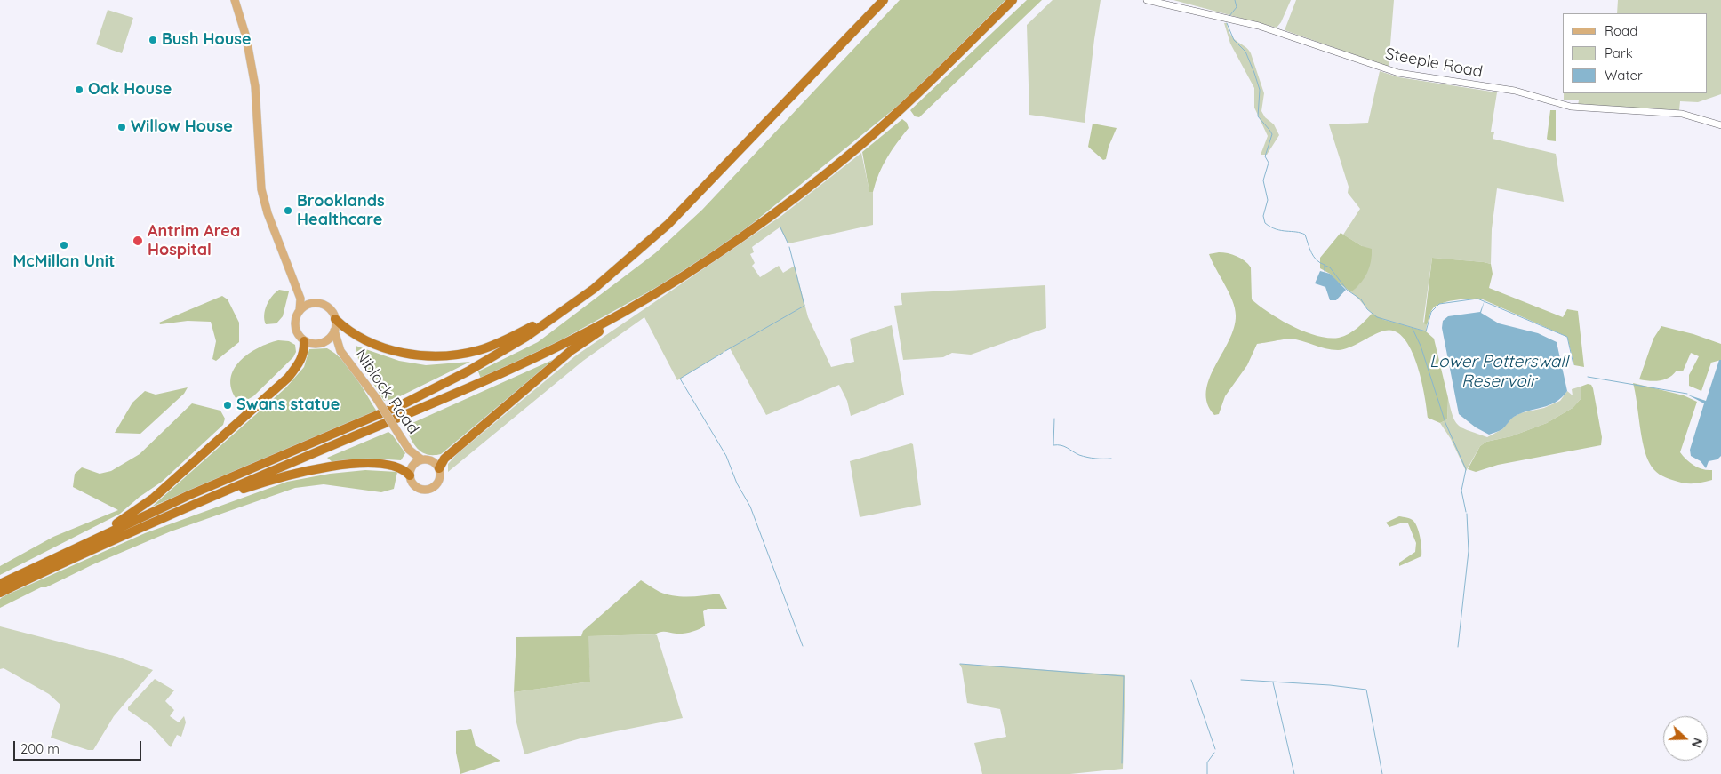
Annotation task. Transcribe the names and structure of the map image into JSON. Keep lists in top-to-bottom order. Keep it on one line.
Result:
{"streets":{"main road":["Niblock Road"],"street":["Steeple Road"]},"water":["Lower Potterswall Reservoir"],"places":["Bush House","Oak House","Willow House","Brooklands Healthcare","Antrim Area Hospital","McMillan Unit","Swans statue"],"legend":["Road","Park","Water"],"scale_bar":"200 m","north":"right"}
